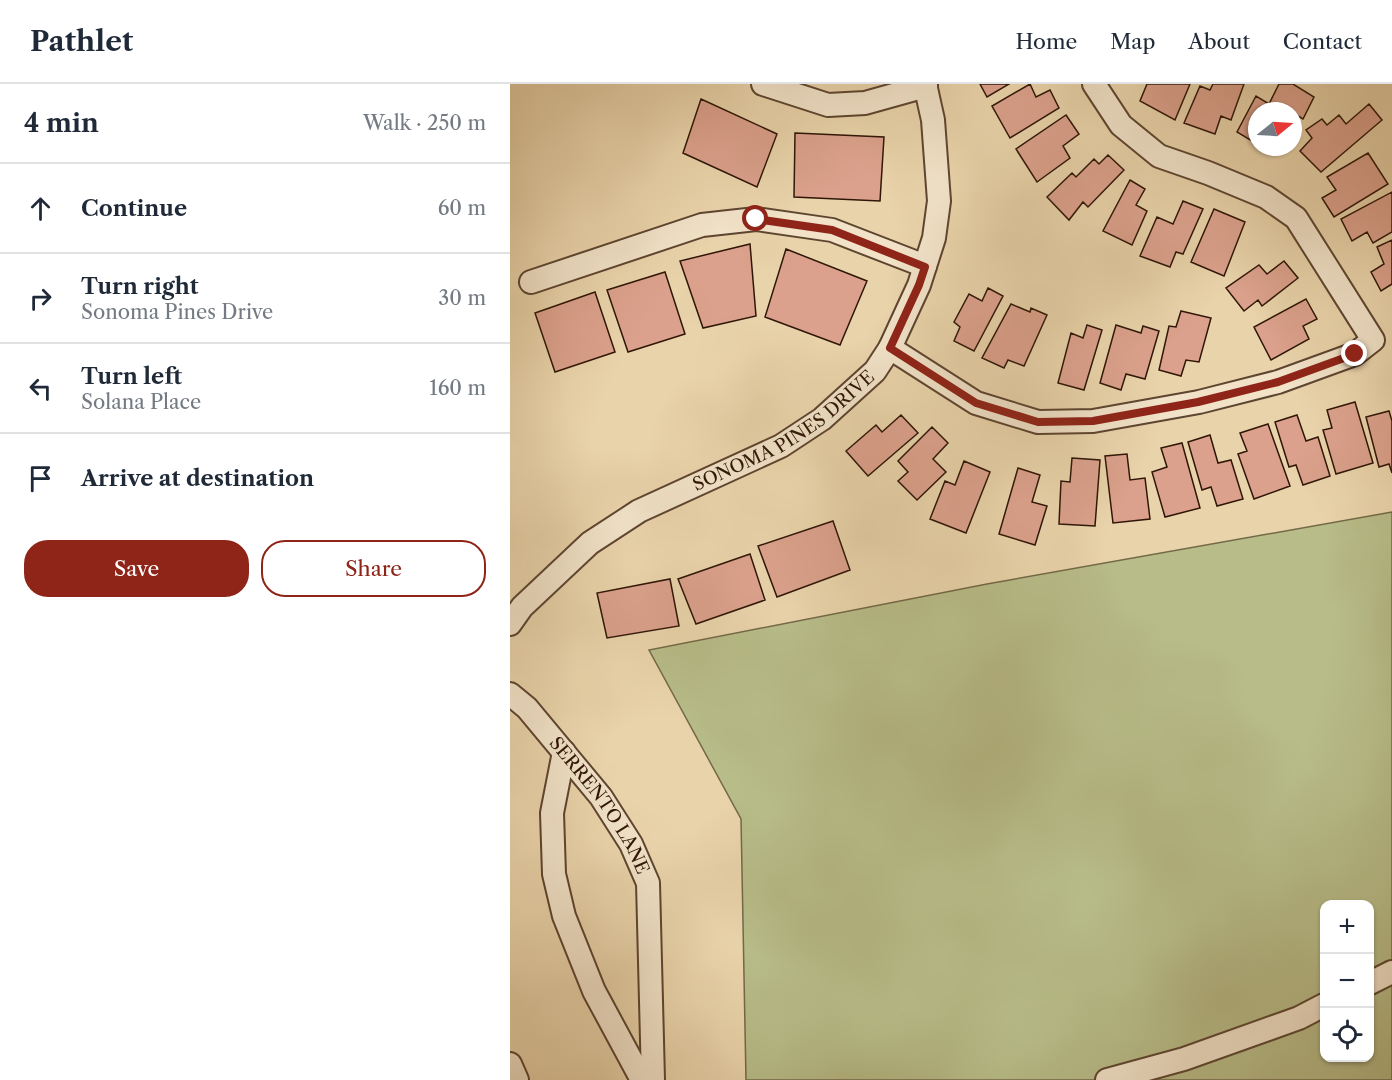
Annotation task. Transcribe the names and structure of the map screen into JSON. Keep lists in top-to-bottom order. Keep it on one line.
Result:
{"streets":{"street":["SONOMA PINES DRIVE","SERRENTO LANE"]},"north":"right","page":{"header":"Pathlet","nav":["Home","Map","About","Contact"],"heading":["4 min","Walk · 250 m"],"list":[["Continue","60 m"],["Turn right","Sonoma Pines Drive","30 m"],["Turn left","Solana Place","160 m"],"Arrive at destination"],"buttons":["Save","Share"],"map_buttons":["+","−"]}}
